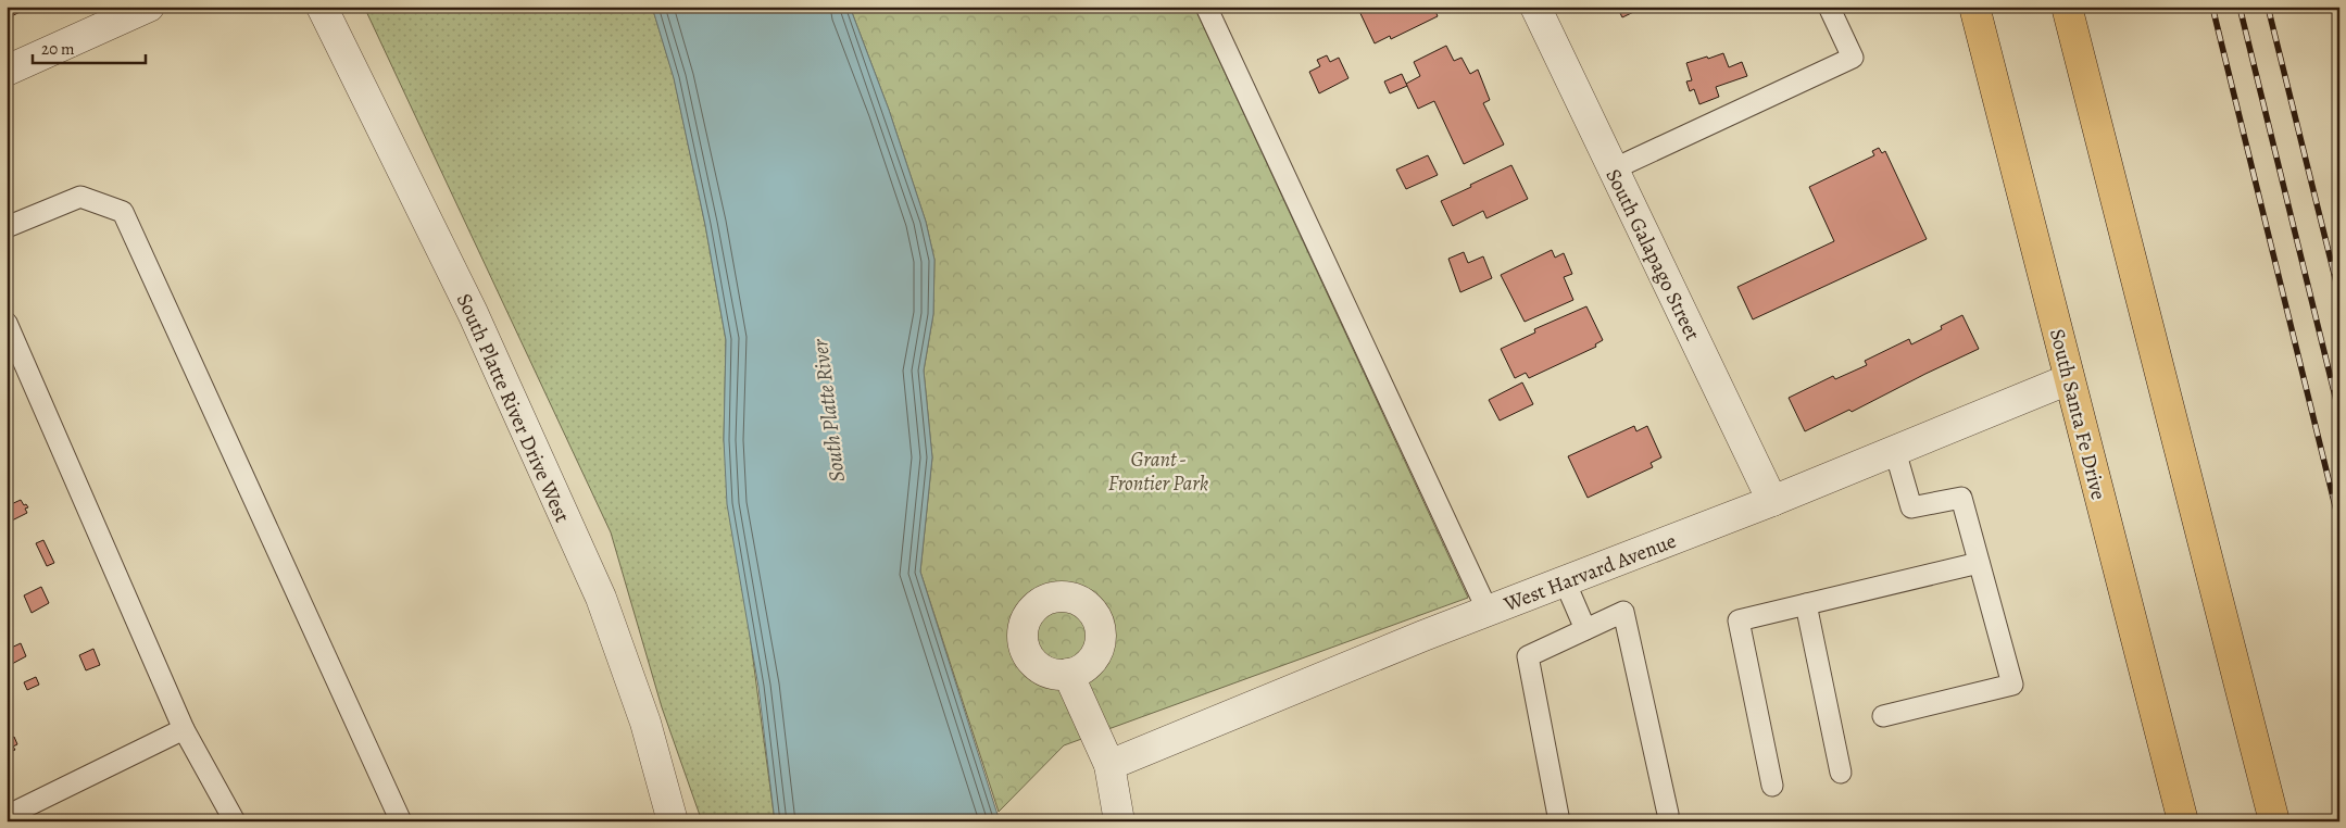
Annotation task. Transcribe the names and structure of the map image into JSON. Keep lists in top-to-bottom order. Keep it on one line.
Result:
{"streets":{"highway":["South Santa Fe Drive"],"street":["South Galapago Street","South Platte River Drive West","West Harvard Avenue"]},"crossings":[["South Galapago Street","West Harvard Avenue"],["South Santa Fe Drive","West Harvard Avenue"]],"water":["South Platte River"],"parks":["Grant - Frontier Park"],"scale_bar":"20 m"}
